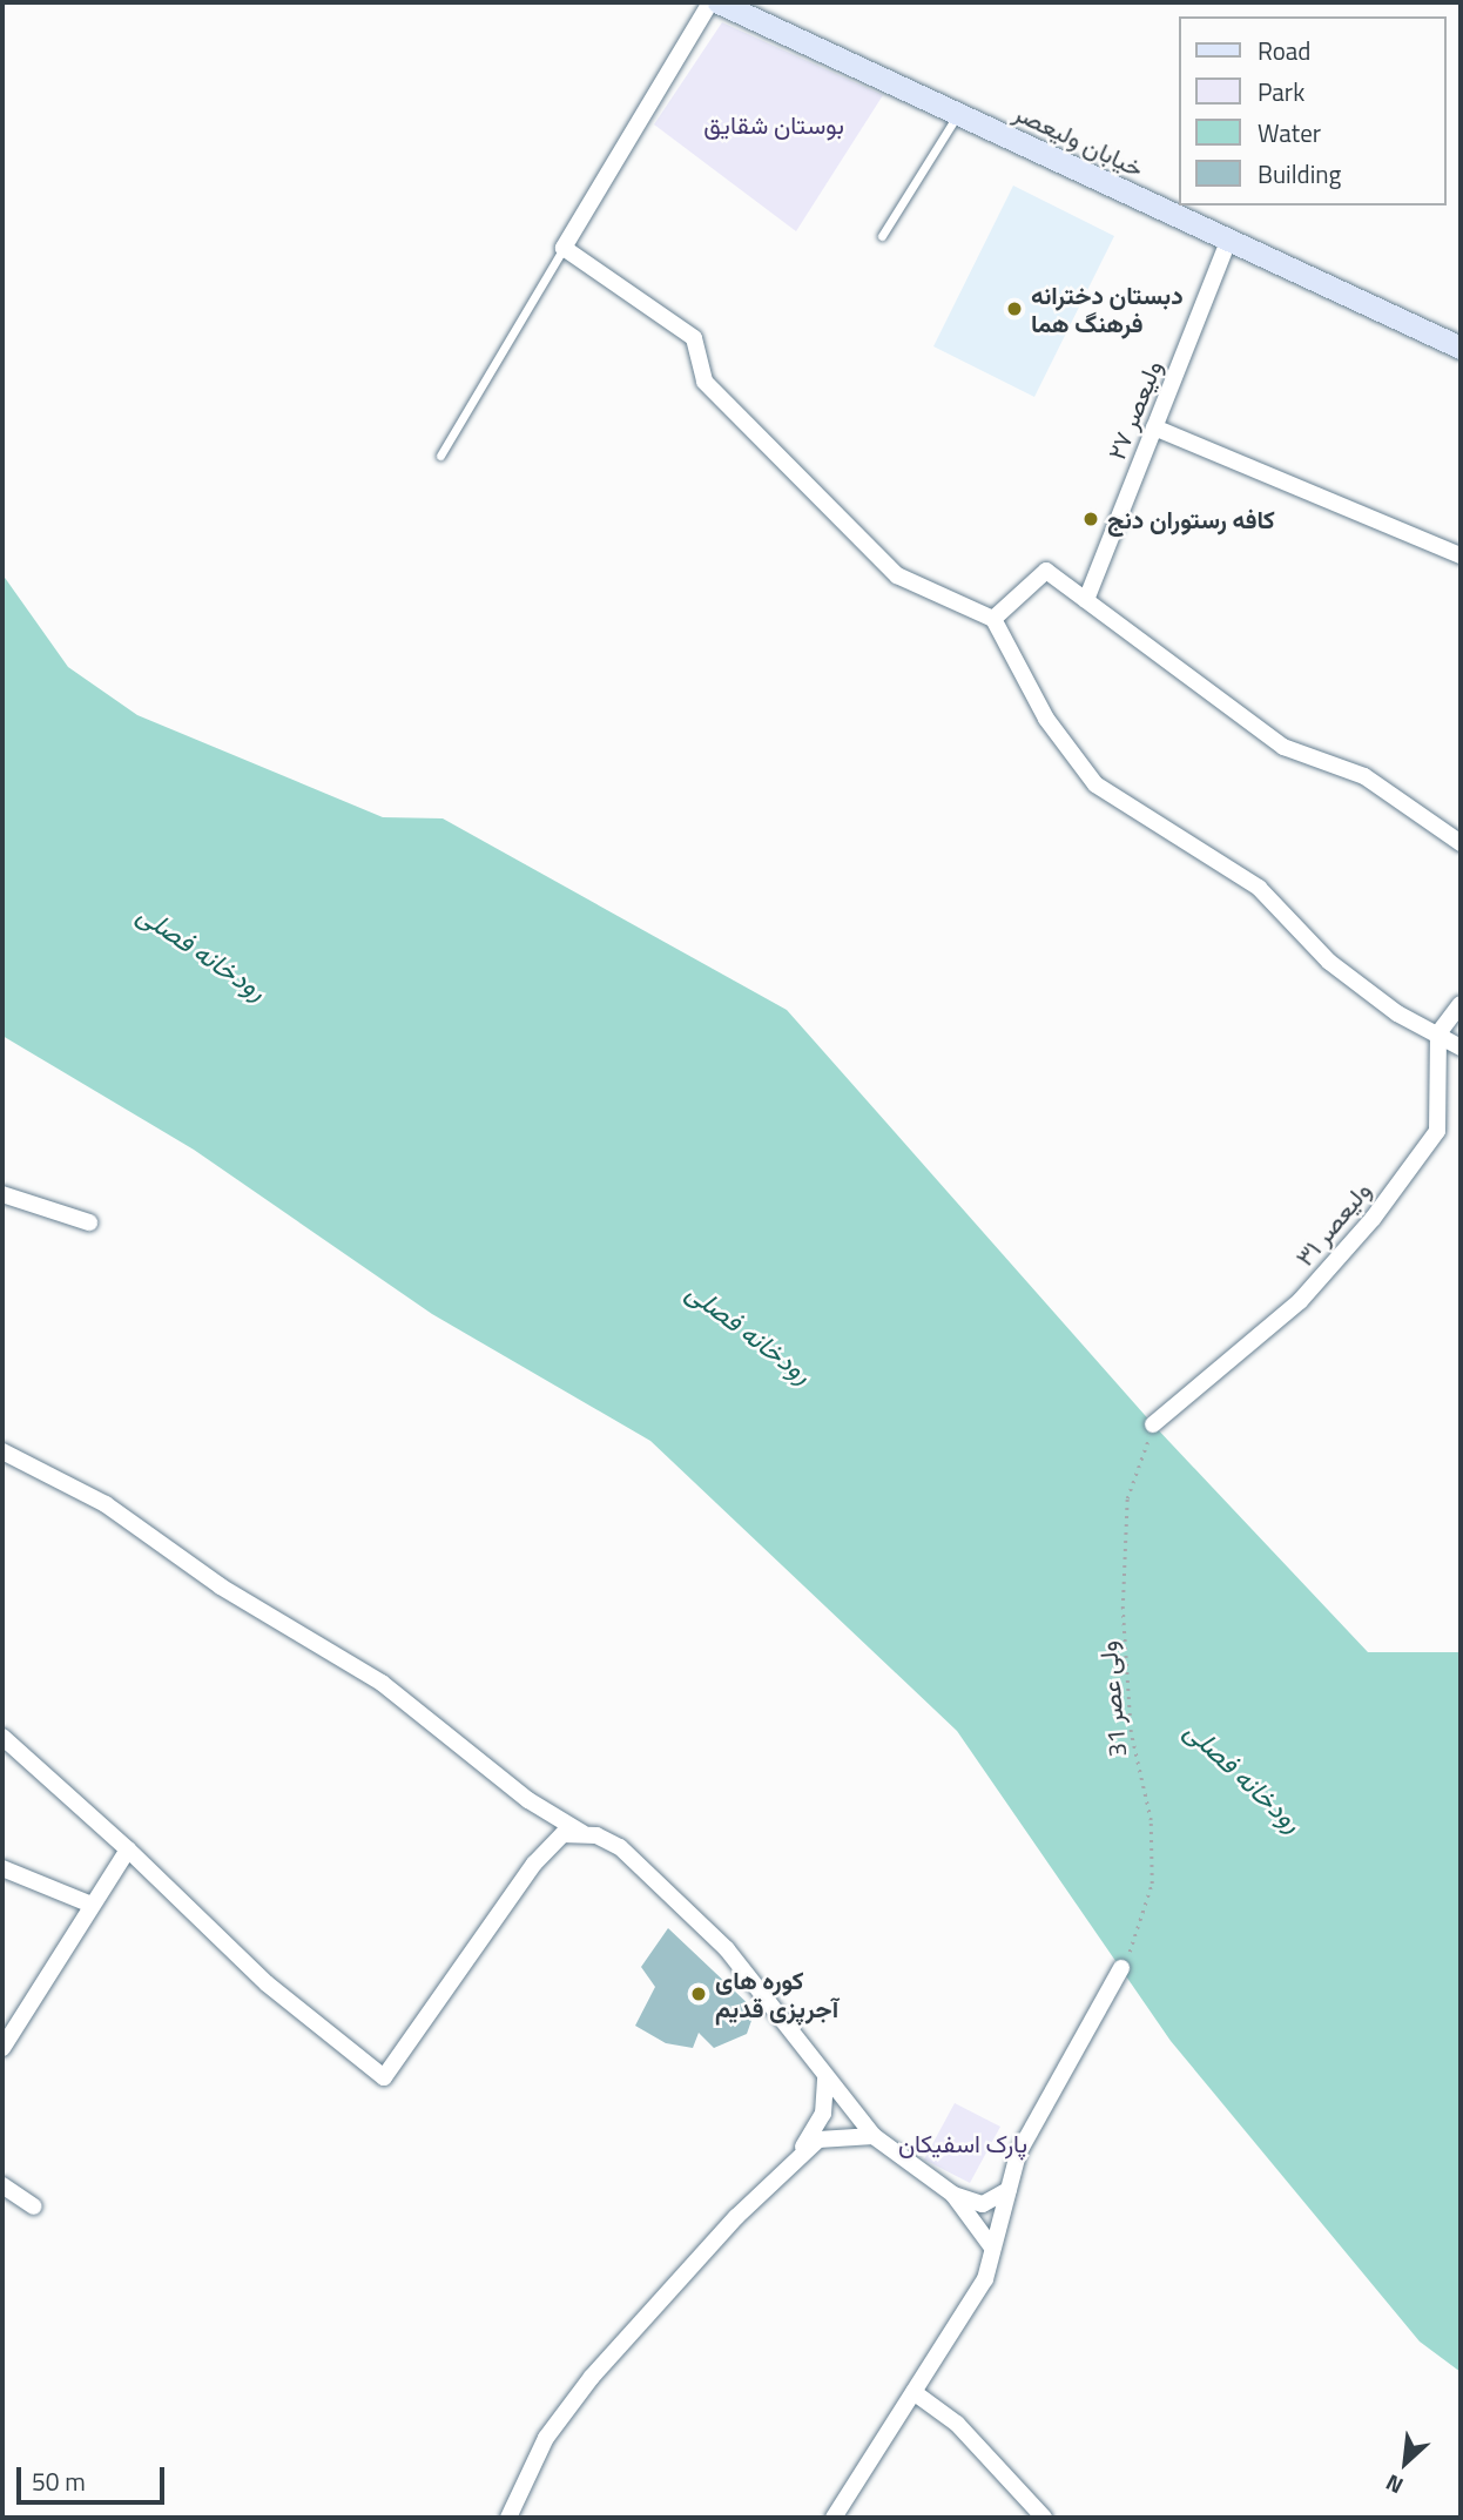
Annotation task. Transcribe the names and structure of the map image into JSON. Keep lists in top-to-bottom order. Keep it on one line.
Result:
{"streets":{"main road":["خیابان ولیعصر"],"street":["ولیعصر ۲۷","ولیعصر ۳۱"],"path":["ولی عصر 31"]},"crossings":[["خیابان ولیعصر","ولیعصر ۲۷"],["ولیعصر ۳۱","ولی عصر 31"]],"water":["رودخانه فصلی"],"parks":["بوستان شقایق","پارک اسفیکان"],"places":["دبستان دخترانه فرهنگ هما","کافه رستوران دنج","کوره های آجرپزی قدیم"],"legend":["Road","Park","Water","Building"],"scale_bar":"50 m","north":"bottom left"}
